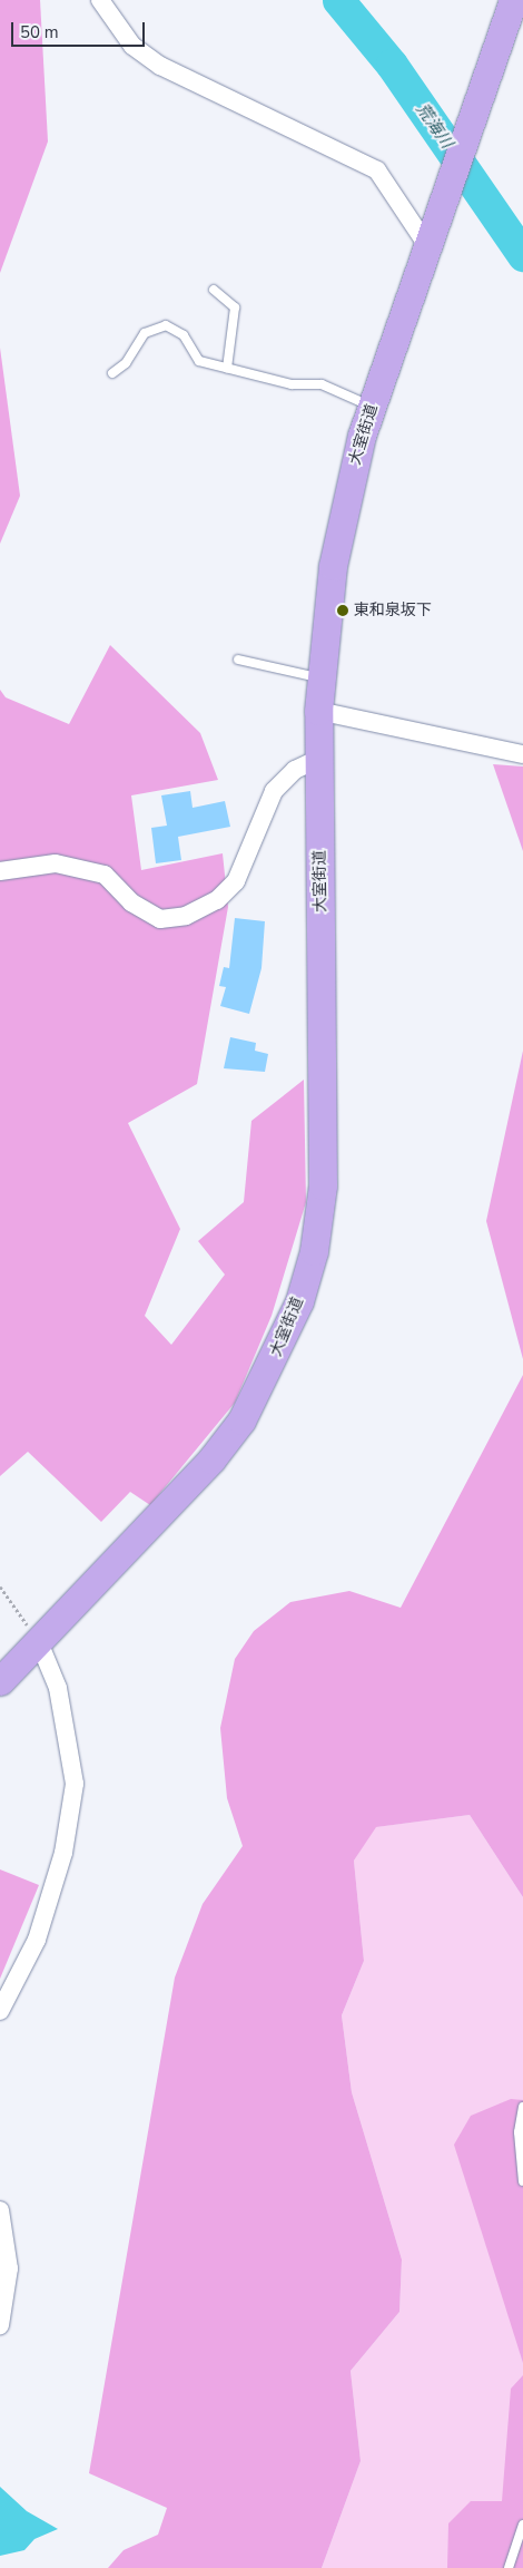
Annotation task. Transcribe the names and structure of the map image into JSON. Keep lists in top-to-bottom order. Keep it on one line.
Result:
{"streets":{"main road":["大室街道"]},"water":["荒海川"],"places":["東和泉坂下"],"scale_bar":"50 m"}
